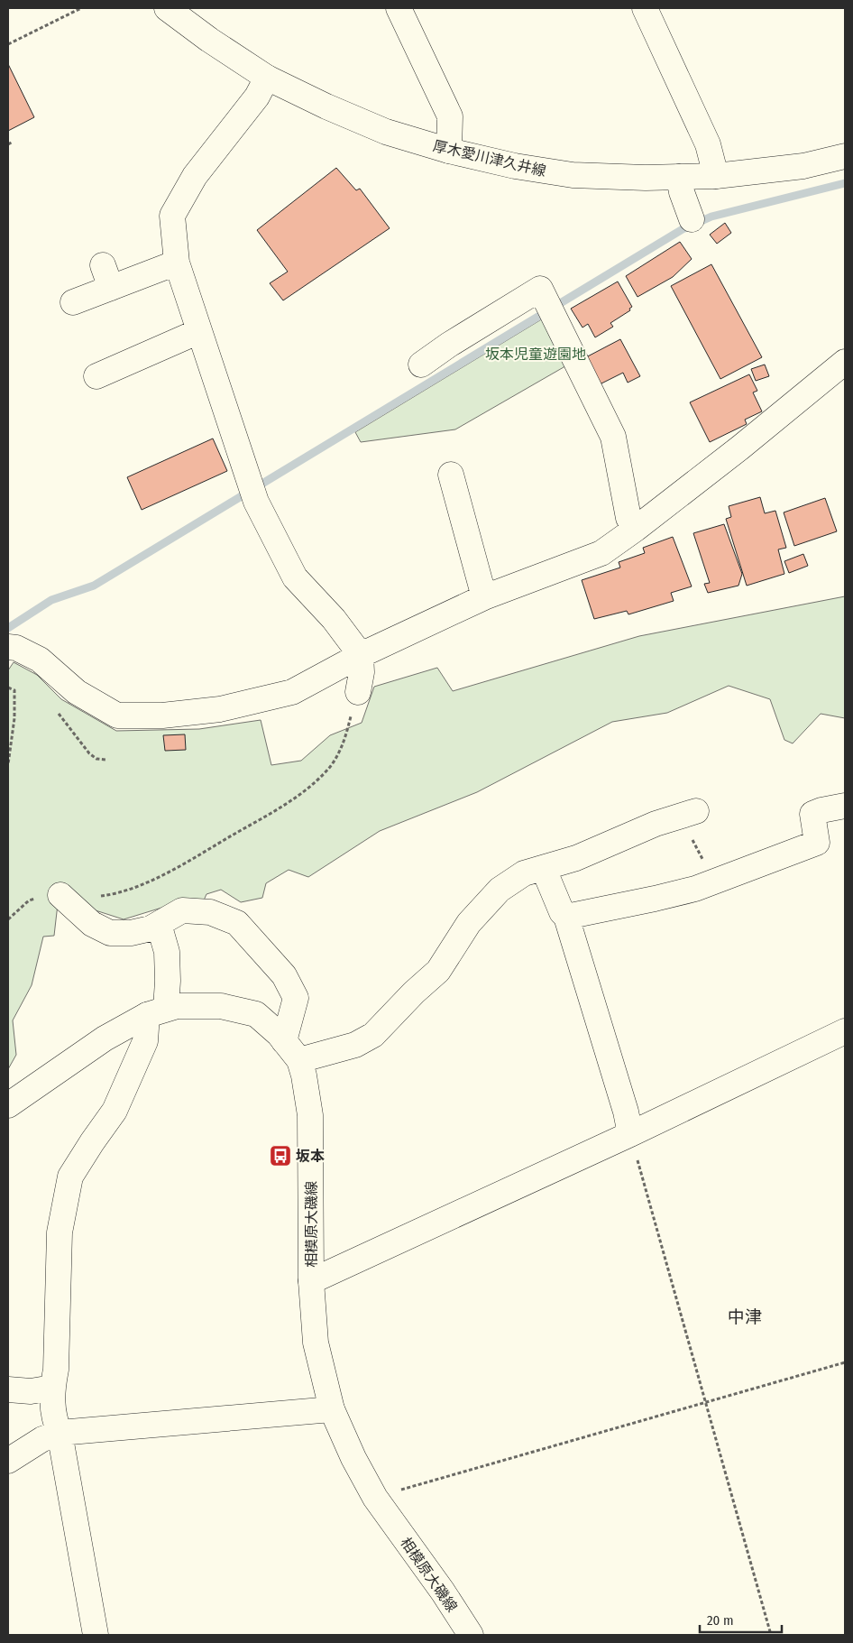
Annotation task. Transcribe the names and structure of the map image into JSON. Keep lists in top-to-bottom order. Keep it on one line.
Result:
{"streets":{"street":["厚木愛川津久井線","相模原大磯線"]},"districts":["中津"],"parks":["坂本児童遊園地"],"places":{"bus stop":["坂本"]},"scale_bar":"20 m"}
